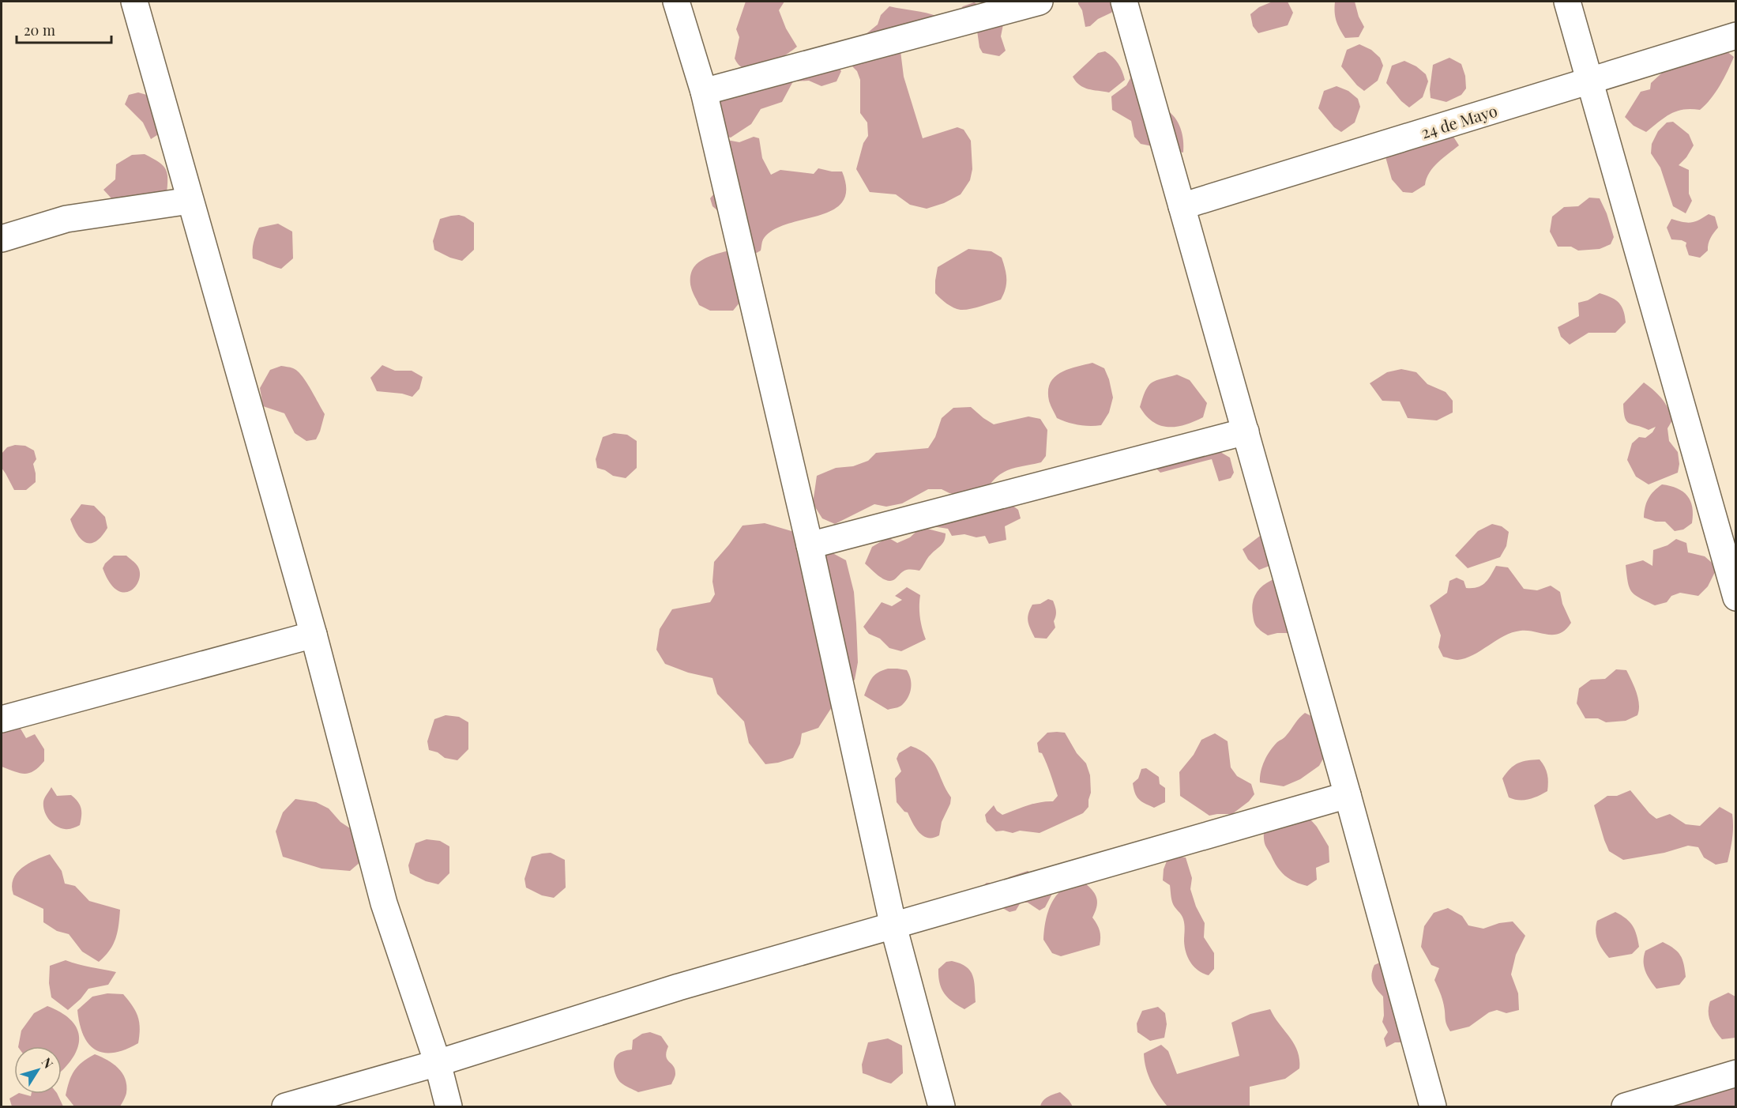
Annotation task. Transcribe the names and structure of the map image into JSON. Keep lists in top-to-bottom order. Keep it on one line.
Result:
{"streets":{"street":["24 de Mayo"]},"scale_bar":"20 m","north":"top right"}
